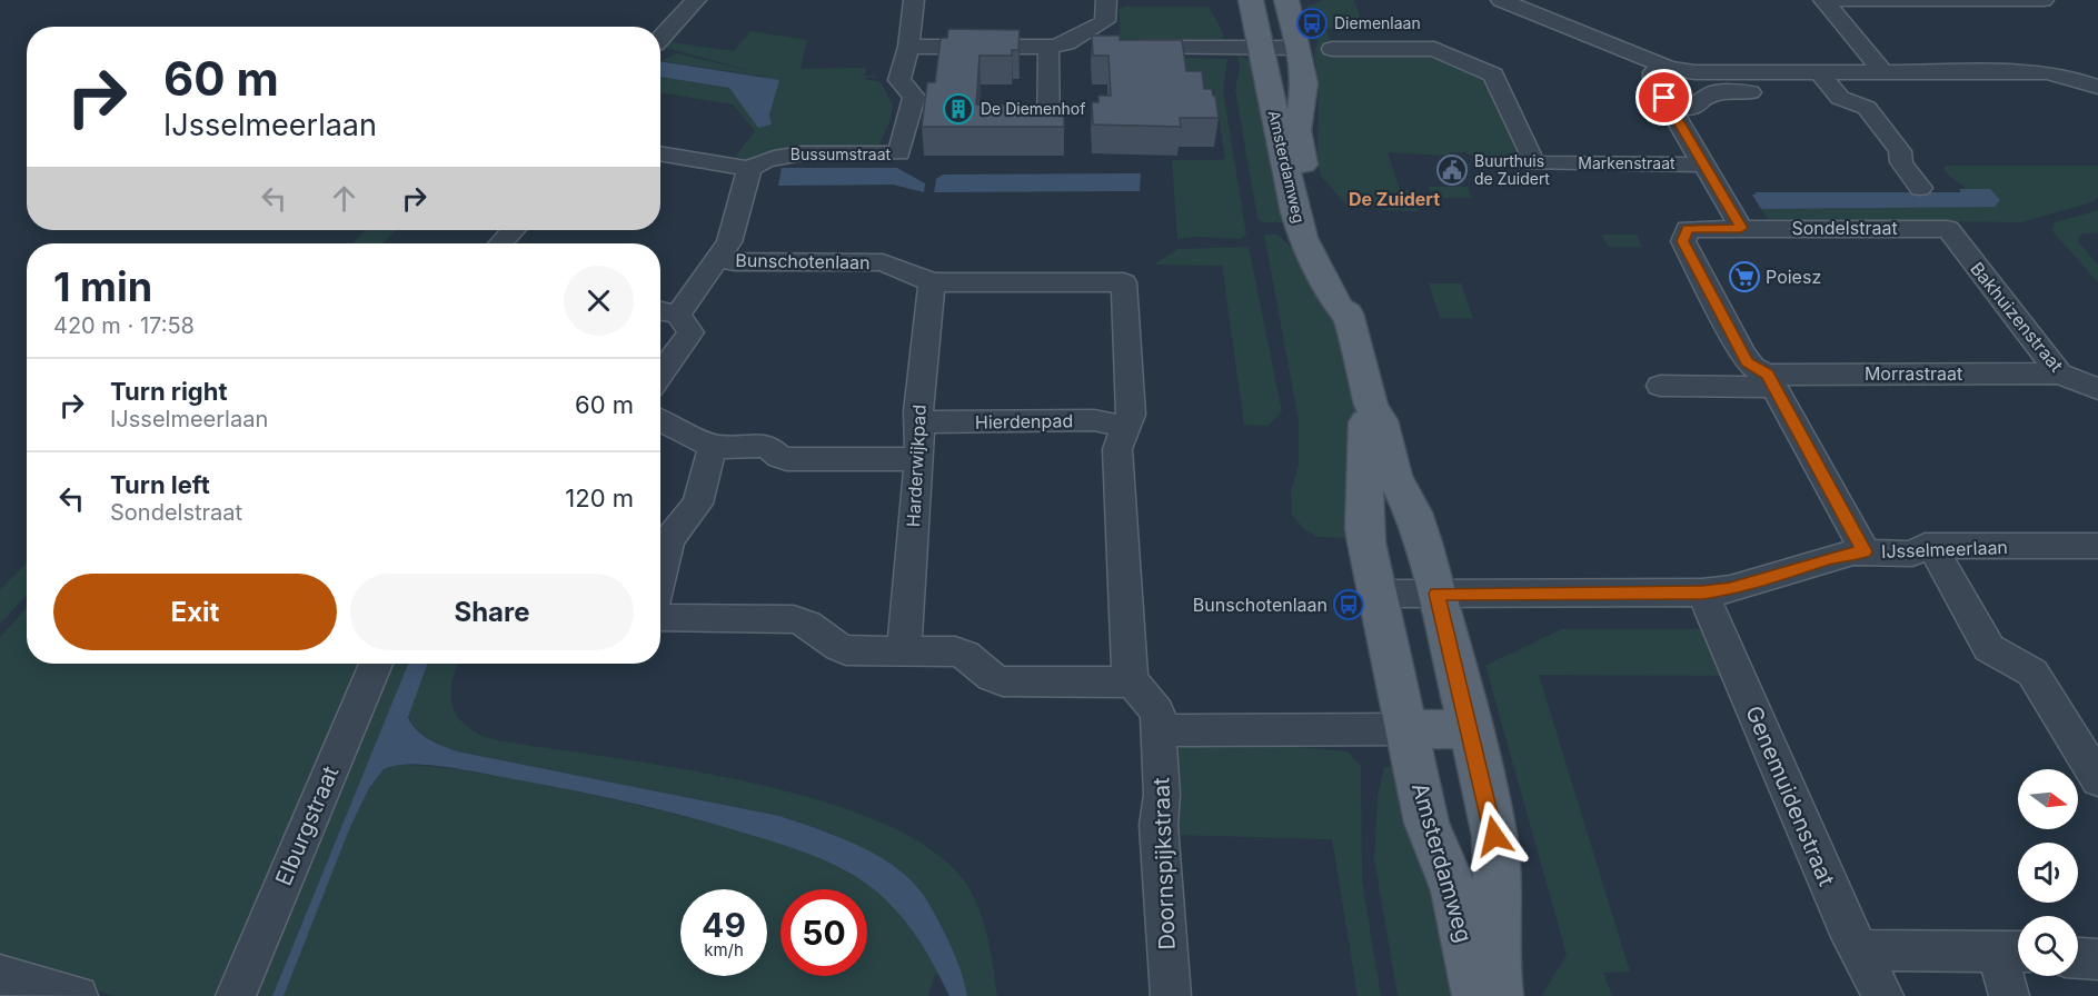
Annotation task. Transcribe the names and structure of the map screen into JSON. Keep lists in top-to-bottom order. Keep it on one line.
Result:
{"streets":{"main road":["Amsterdamweg"],"street":["Bussumstraat","Markenstraat","Sondelstraat","Bunschotenlaan","Bakhuizenstraat","Morrastraat","Hierdenpad","Harderwijkpad","IJsselmeerlaan","Genemuidenstraat","Elburgstraat","Doornspijkstraat"]},"crossings":[["Bussumstraat","Bunschotenlaan"],["Amsterdamweg","IJsselmeerlaan"],["Sondelstraat","Bakhuizenstraat"],["Sondelstraat","Morrastraat"],["Sondelstraat","IJsselmeerlaan"],["Bunschotenlaan","Hierdenpad"],["Bunschotenlaan","Harderwijkpad"],["Bakhuizenstraat","Morrastraat"],["Hierdenpad","Harderwijkpad"],["IJsselmeerlaan","Genemuidenstraat"]],"districts":["De Zuidert"],"places":{"bus stop":["Diemenlaan","Bunschotenlaan"],"building":["De Diemenhof"],"public building":["Buurthuis de Zuidert"],"supermarket":["Poiesz"]},"north":"right","page":{"turn":["60 m","IJsselmeerlaan"],"heading":["1 min","420 m · 17:58"],"list":[{"name":"Turn right","note":"IJsselmeerlaan","value":"60 m"},{"name":"Turn left","note":"Sondelstraat","value":"120 m"}],"buttons":["Exit","Share"],"speed":"49 km/h","limit":"50"}}
